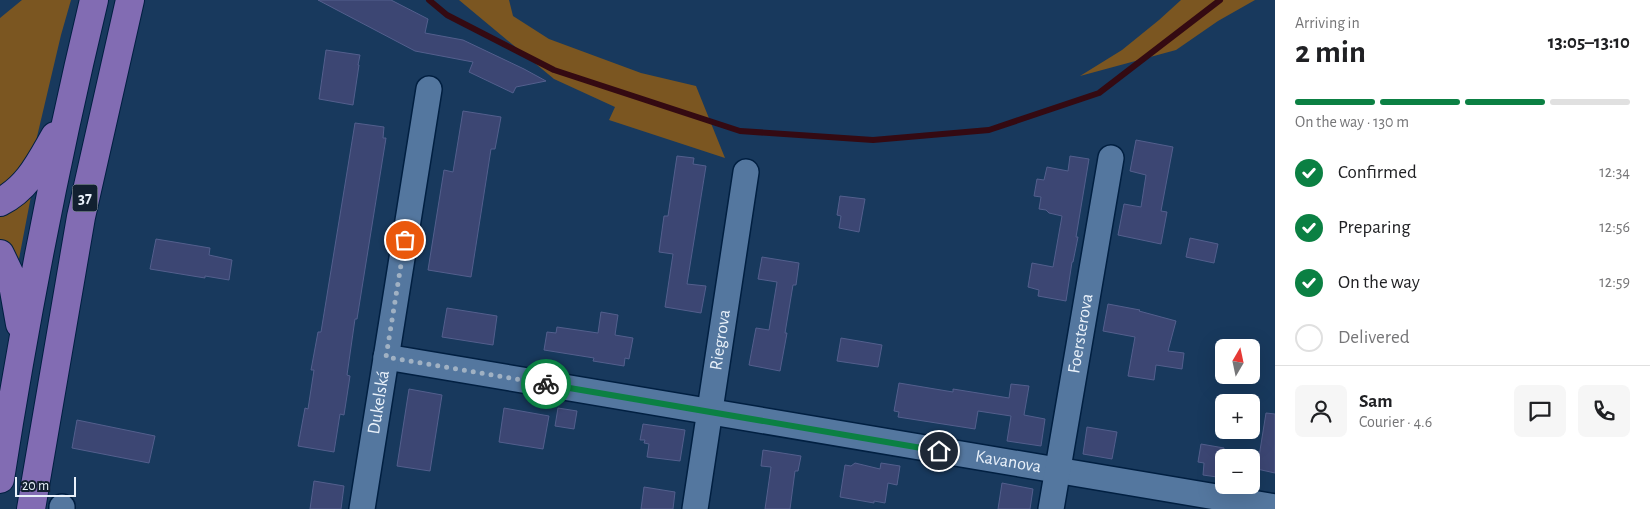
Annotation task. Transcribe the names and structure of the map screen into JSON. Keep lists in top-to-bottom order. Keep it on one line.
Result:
{"streets":{"main road":["37"],"street":["Foersterova","Riegrova","Dukelská","Kavanova"]},"crossings":[["Foersterova","Kavanova"],["Riegrova","Kavanova"],["Dukelská","Kavanova"]],"scale_bar":"20 m","north":"top","page":{"heading":["2 min","Arriving in","13:05–13:10"],"panel":["Sam","Courier · 4.6"],"bar":"On the way · 130 m","list":[["Confirmed","12:34"],["Preparing","12:56"],["On the way","12:59"],"Delivered"],"map_buttons":["+","−"],"scale":"20 m"}}
